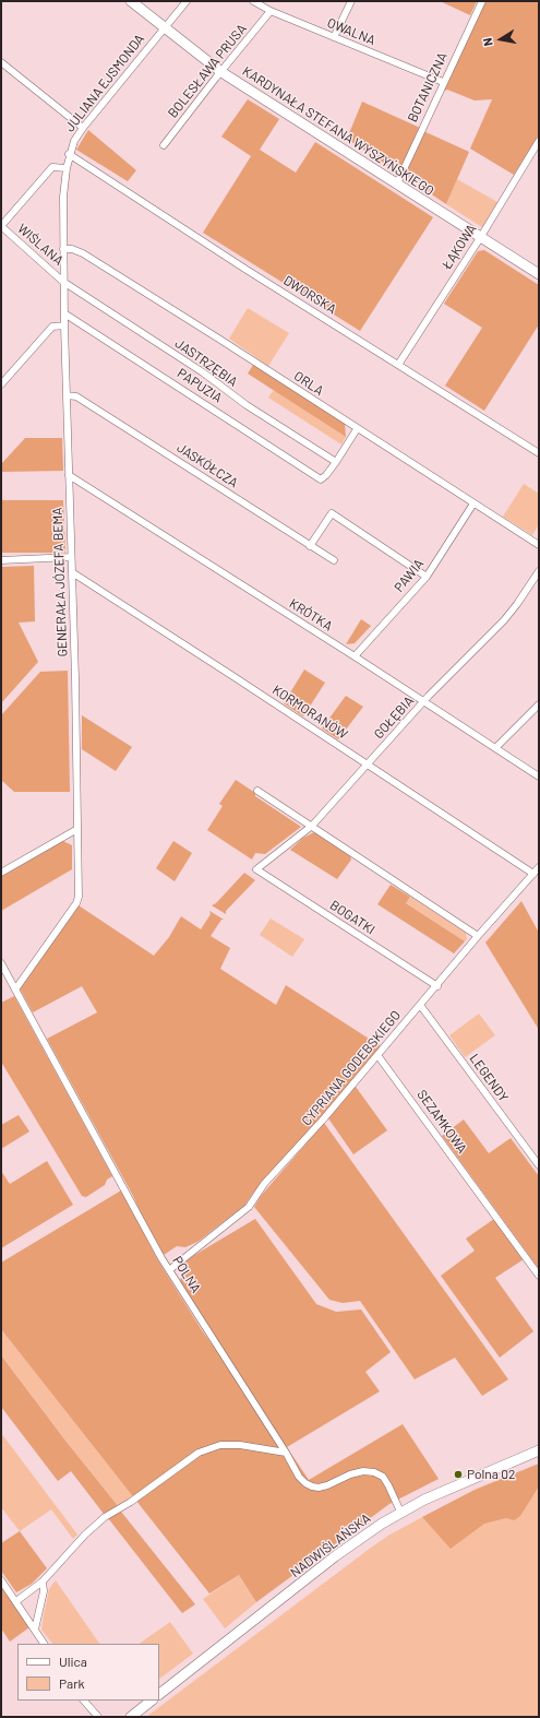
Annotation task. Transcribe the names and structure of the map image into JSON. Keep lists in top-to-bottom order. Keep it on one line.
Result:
{"streets":{"main road":["KARDYNAŁA STEFANA WYSZYŃSKIEGO","NADWIŚLAŃSKA"],"street":["OWALNA","BOLESŁAWA PRUSA","JULIANA EJSMONDA","BOTANICZNA","WIŚLANA","ŁĄKOWA","DWORSKA","JASTRZĘBIA","ORLA","PAPUZIA","JASKÓŁCZA","PAWIA","GENERAŁA JÓZEFA BEMA","KRÓTKA","KORMORANÓW","GOŁĘBIA","BOGATKI","CYPRIANA GODEBSKIEGO","LEGENDY","SEZAMKOWA","POLNA"]},"crossings":[["OWALNA","BOLESŁAWA PRUSA"],["OWALNA","BOTANICZNA"],["BOLESŁAWA PRUSA","KARDYNAŁA STEFANA WYSZYŃSKIEGO"],["JULIANA EJSMONDA","KARDYNAŁA STEFANA WYSZYŃSKIEGO"],["JULIANA EJSMONDA","DWORSKA"],["JULIANA EJSMONDA","GENERAŁA JÓZEFA BEMA"],["BOTANICZNA","KARDYNAŁA STEFANA WYSZYŃSKIEGO"],["KARDYNAŁA STEFANA WYSZYŃSKIEGO","ŁĄKOWA"],["WIŚLANA","JASTRZĘBIA"],["WIŚLANA","GENERAŁA JÓZEFA BEMA"],["ŁĄKOWA","DWORSKA"],["DWORSKA","GENERAŁA JÓZEFA BEMA"],["JASTRZĘBIA","PAPUZIA"],["JASTRZĘBIA","GENERAŁA JÓZEFA BEMA"],["ORLA","PAWIA"],["ORLA","GENERAŁA JÓZEFA BEMA"],["PAPUZIA","GENERAŁA JÓZEFA BEMA"],["JASKÓŁCZA","GENERAŁA JÓZEFA BEMA"],["PAWIA","KRÓTKA"],["GENERAŁA JÓZEFA BEMA","KRÓTKA"],["GENERAŁA JÓZEFA BEMA","KORMORANÓW"],["GENERAŁA JÓZEFA BEMA","POLNA"],["KRÓTKA","GOŁĘBIA"],["KORMORANÓW","GOŁĘBIA"],["KORMORANÓW","CYPRIANA GODEBSKIEGO"],["GOŁĘBIA","BOGATKI"],["BOGATKI","CYPRIANA GODEBSKIEGO"],["CYPRIANA GODEBSKIEGO","LEGENDY"],["CYPRIANA GODEBSKIEGO","SEZAMKOWA"],["CYPRIANA GODEBSKIEGO","POLNA"],["POLNA","NADWIŚLAŃSKA"]],"places":["Polna 02"],"legend":["Ulica","Park"],"north":"left"}
